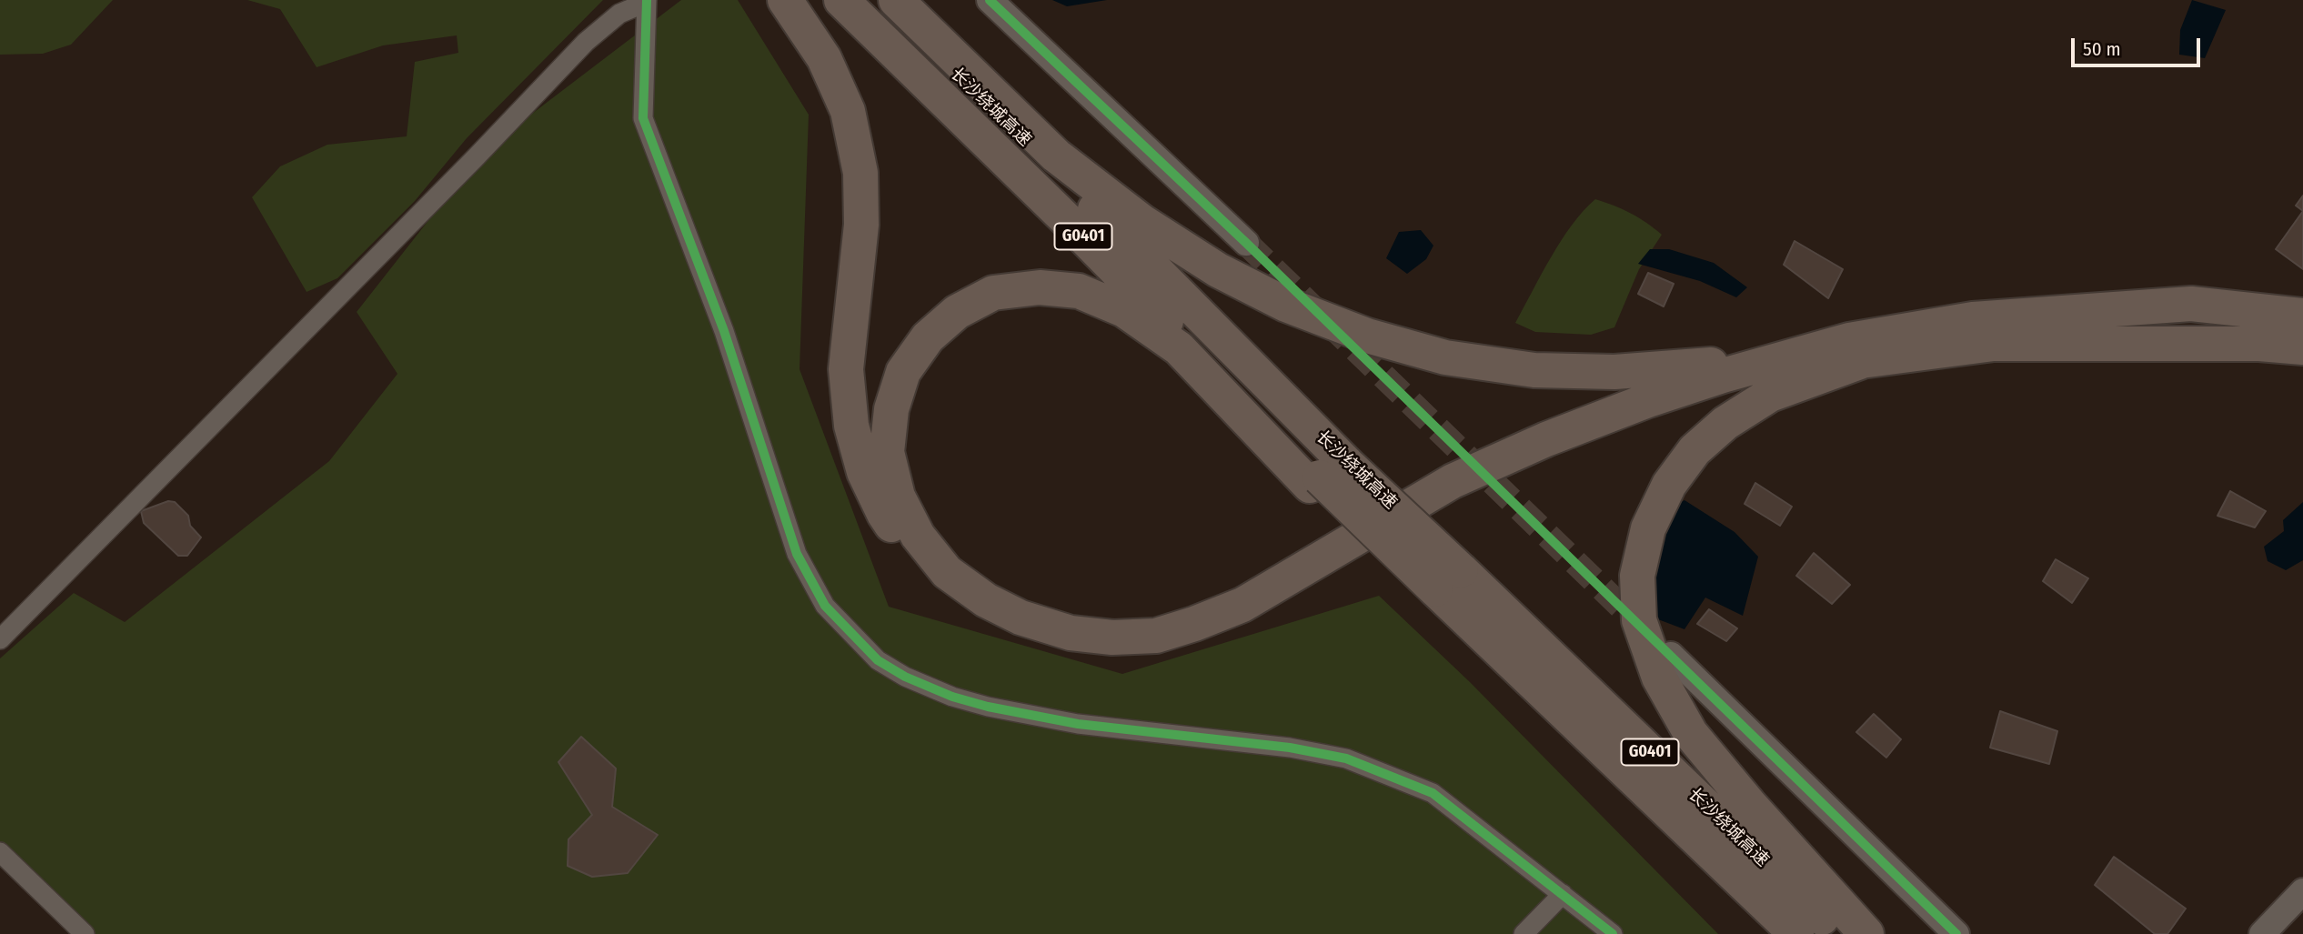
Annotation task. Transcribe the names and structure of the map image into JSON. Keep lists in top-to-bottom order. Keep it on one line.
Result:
{"streets":{"highway":["长沙绕城高速","G0401"]},"scale_bar":"50 m"}
